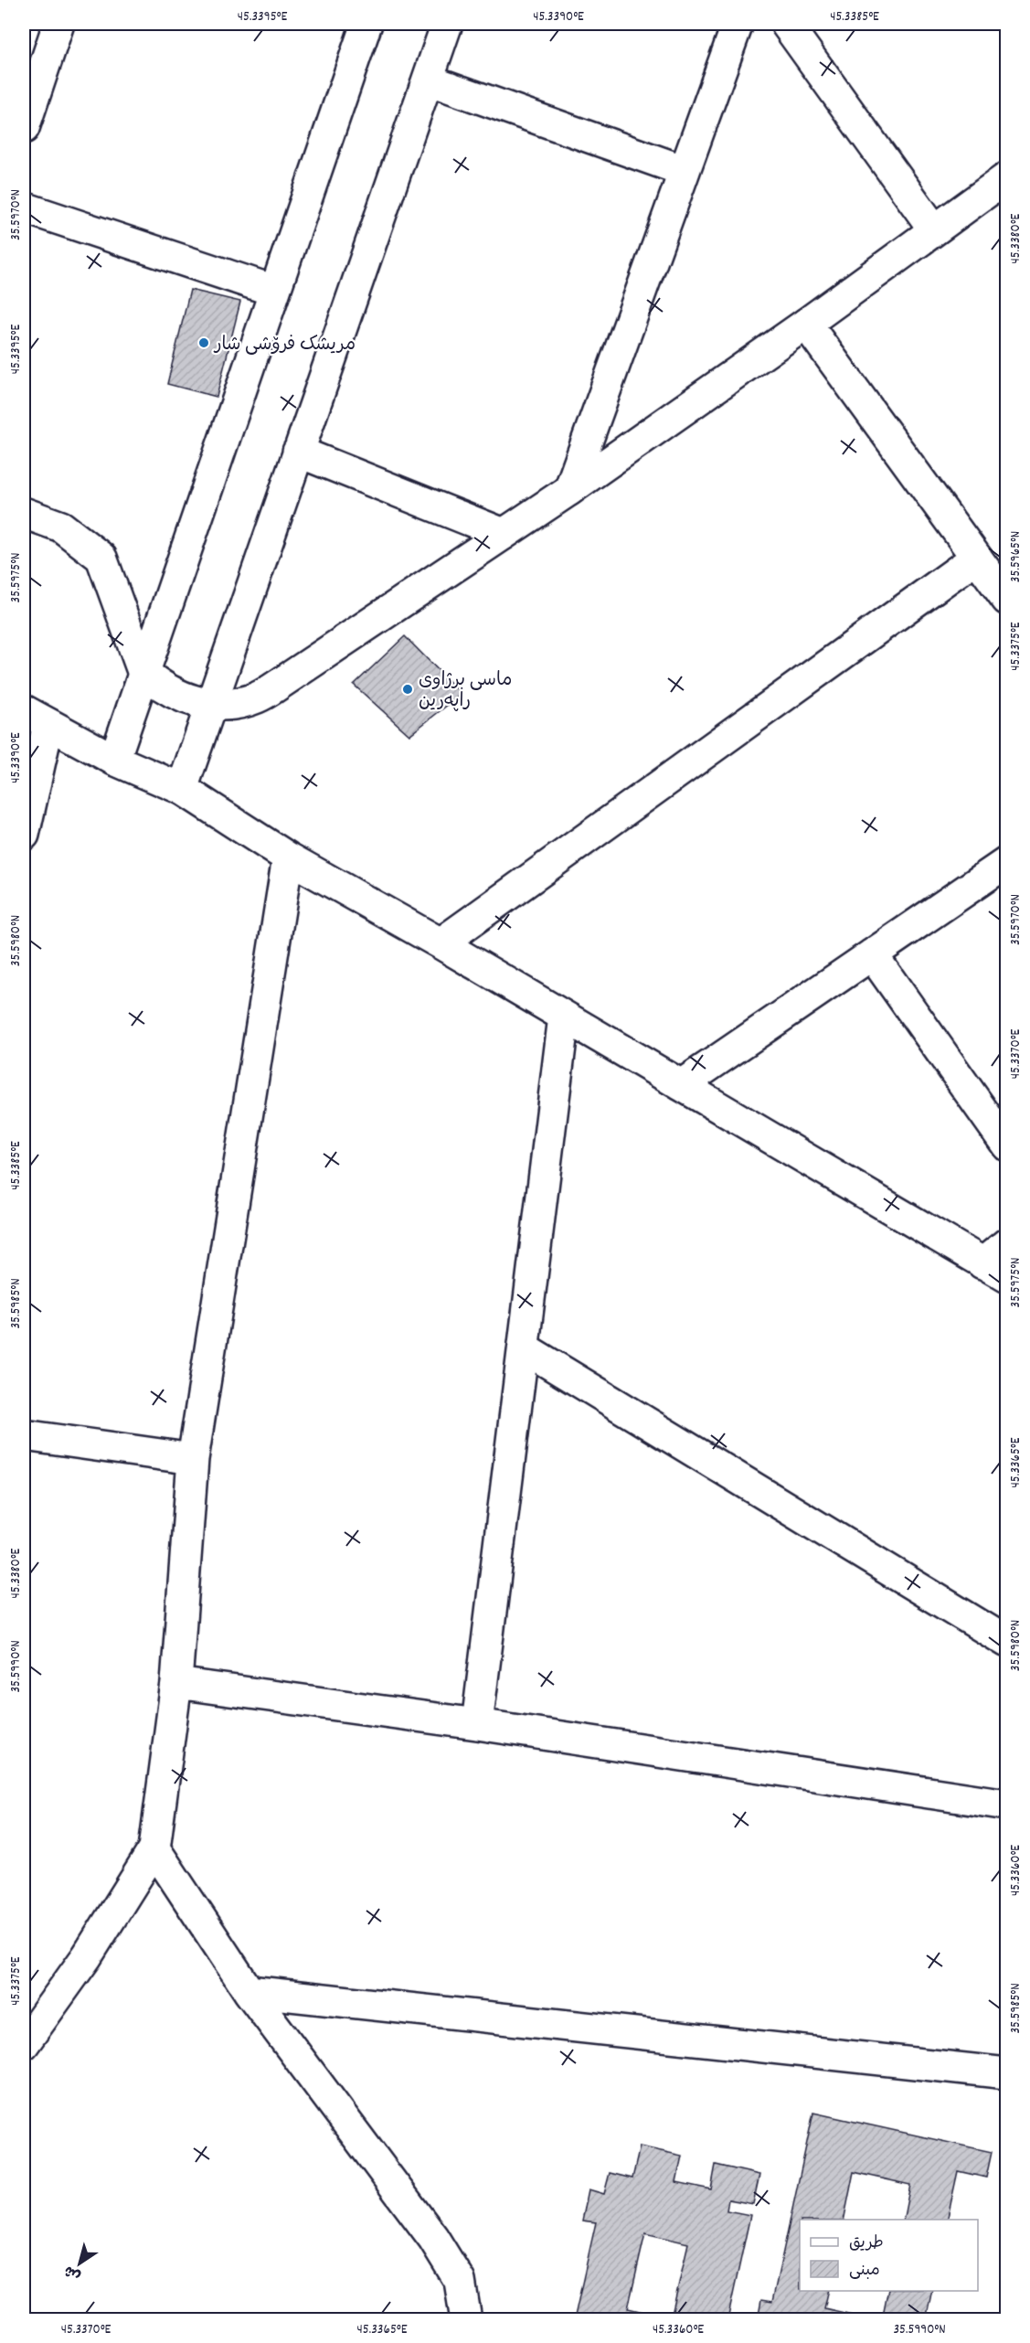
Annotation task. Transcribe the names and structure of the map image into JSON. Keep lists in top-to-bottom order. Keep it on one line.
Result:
{"places":["مریشک فرۆشی شار","ماسی برژاوی راپەرین"],"legend":["طريق","مبنى"],"north":"bottom left","coordinates":["45.3395°E","45.3390°E","45.3385°E","35.5970°N","45.3380°E","35.5965°N","35.5975°N","45.3375°E","35.5980°N","45.3370°E","35.5985°N","45.3365°E","35.5990°N","45.3360°E"]}
